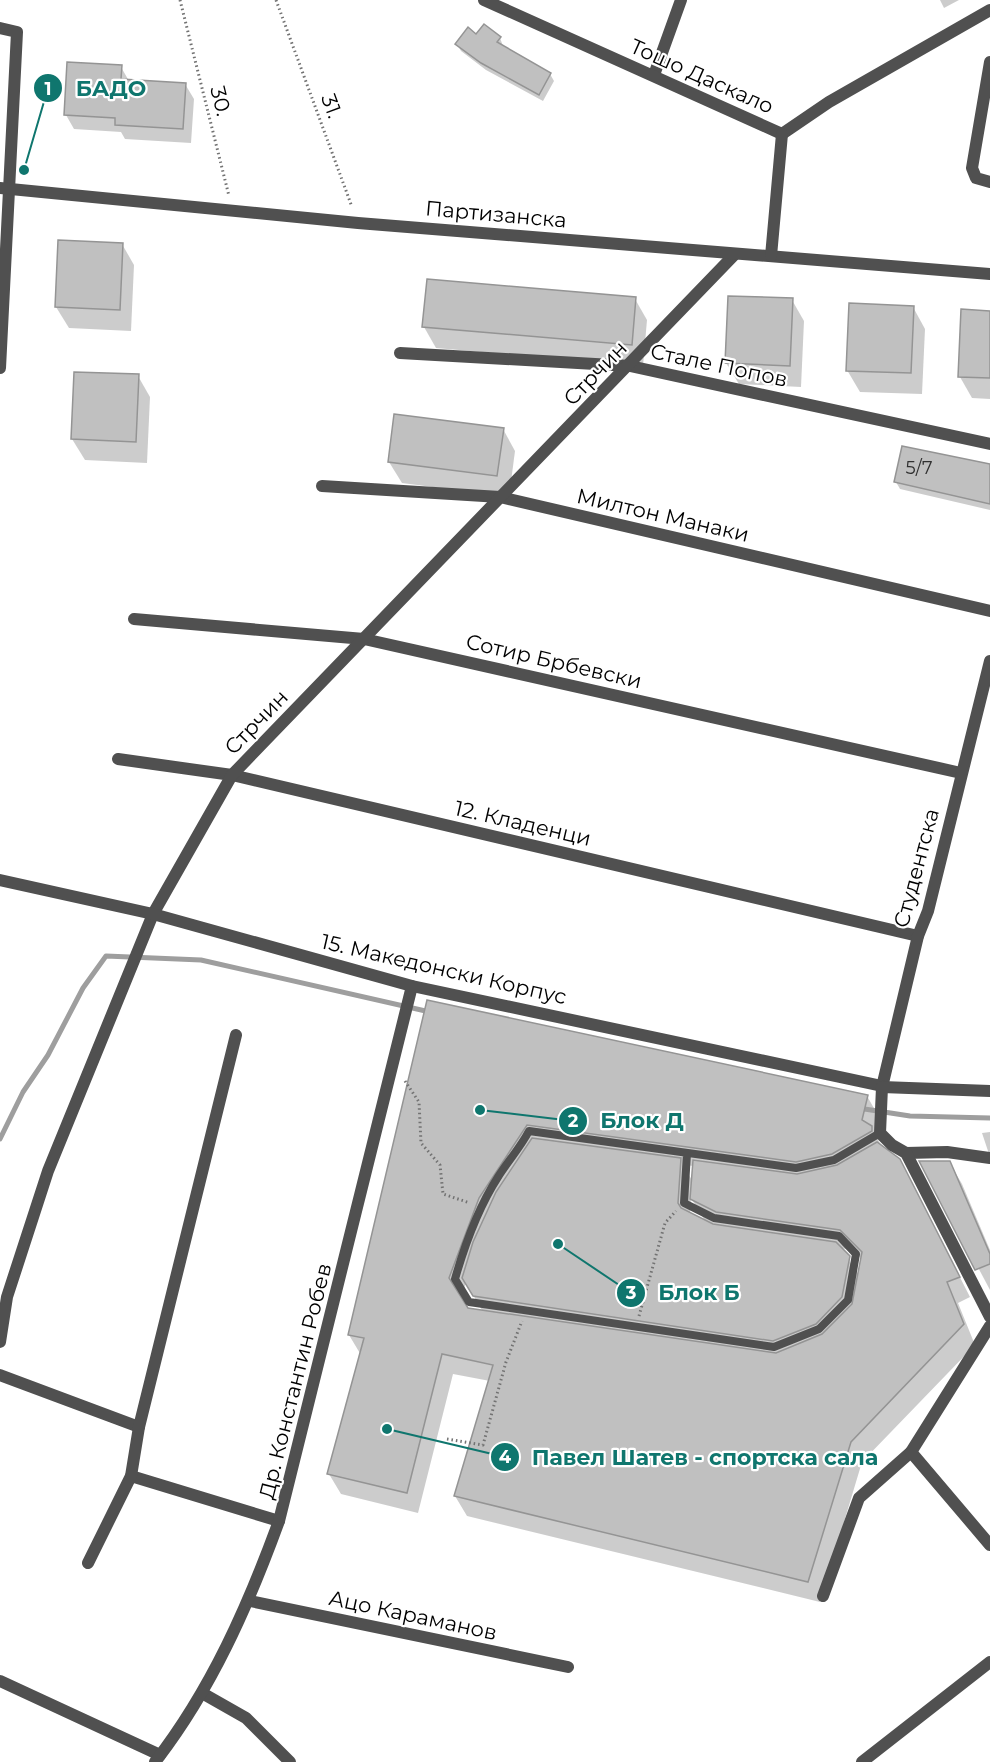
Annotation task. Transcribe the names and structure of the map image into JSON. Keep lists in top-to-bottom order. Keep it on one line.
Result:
{"streets":{"street":["Тошо Даскало","Партизанска","Стале Попов","Стрчин","Милтон Манаки","Сотир Брбевски","12. Кладенци","Студентска","15. Македонски Корпус","Др. Константин Робев","Ацо Караманов"],"path":["30.","31."]},"crossings":[["30.","Партизанска"],["31.","Партизанска"],["Партизанска","Стрчин"],["Стале Попов","Стрчин"],["Стрчин","Милтон Манаки"],["Стрчин","Сотир Брбевски"],["Стрчин","12. Кладенци"],["Стрчин","15. Македонски Корпус"],["Сотир Брбевски","Студентска"],["12. Кладенци","Студентска"],["Студентска","15. Македонски Корпус"],["15. Македонски Корпус","Др. Константин Робев"],["Др. Константин Робев","Ацо Караманов"]],"places":["БАДО","Блок Д","Блок Б","Павел Шатев - спортска сала"],"house_numbers":["5/7"]}
